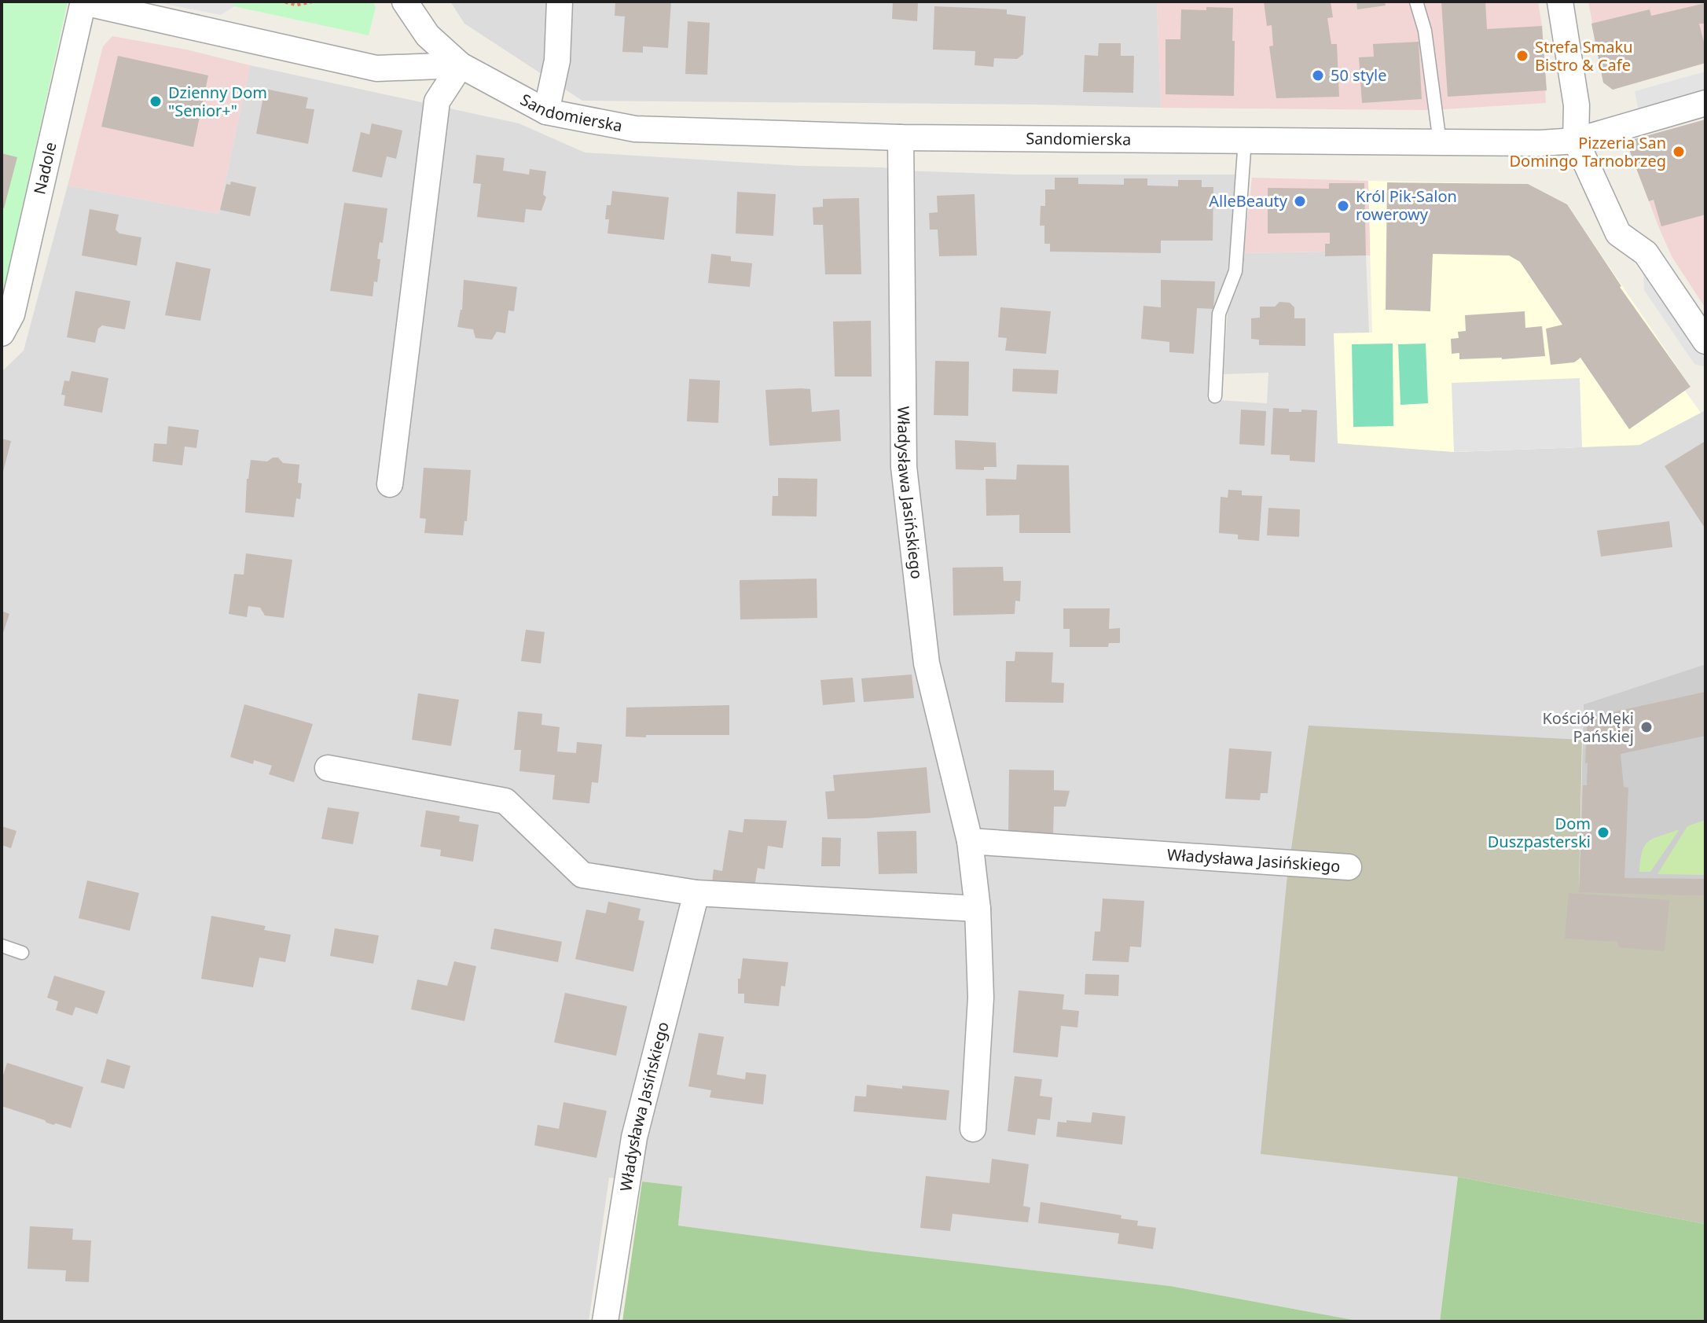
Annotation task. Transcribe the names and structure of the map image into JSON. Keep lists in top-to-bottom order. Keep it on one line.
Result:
{"streets":{"street":["Sandomierska","Nadole","Władysława Jasińskiego"]},"crossings":[["Sandomierska","Władysława Jasińskiego"]],"places":["Strefa Smaku Bistro & Cafe","50 style","Dzienny Dom \"Senior+\"","Pizzeria San Domingo Tarnobrzeg","AlleBeauty","Król Pik-Salon rowerowy","Kościół Męki Pańskiej","Dom Duszpasterski"]}
